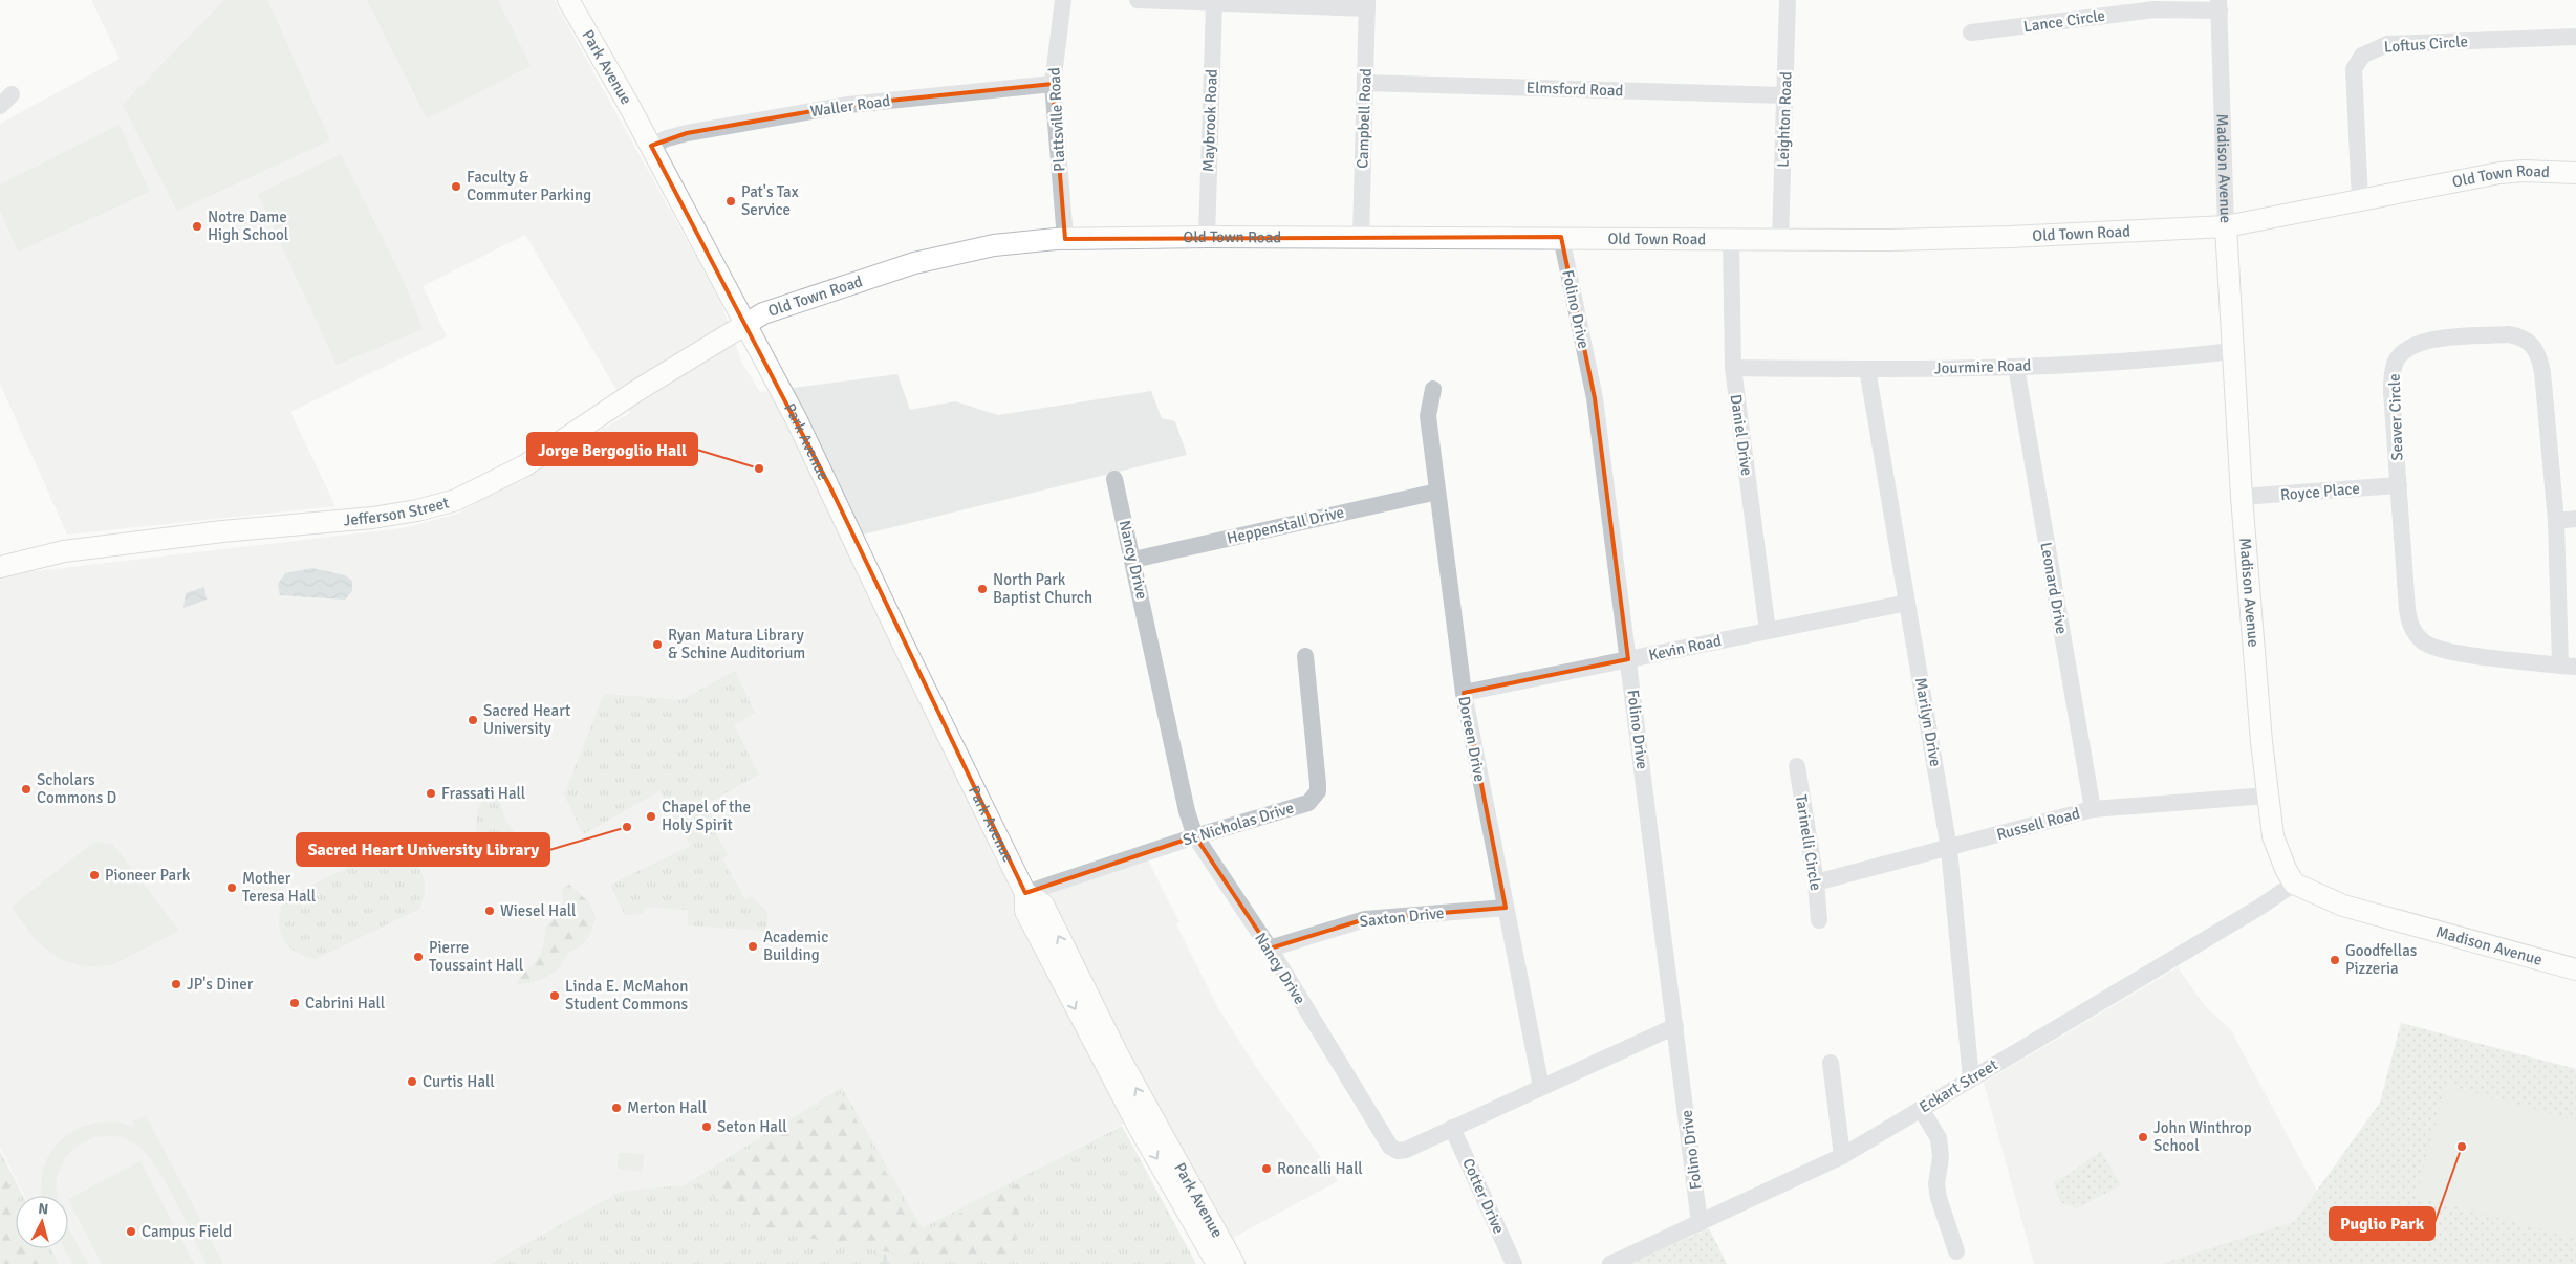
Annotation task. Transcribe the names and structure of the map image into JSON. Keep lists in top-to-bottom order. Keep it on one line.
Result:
{"streets":{"main road":["Park Avenue","Madison Avenue","Old Town Road","Jefferson Street"],"street":["Lance Circle","Loftus Circle","Elmsford Road","Waller Road","Campbell Road","Plattsville Road","Leighton Road","Maybrook Road","Folino Drive","Jourmire Road","Seaver Circle","Daniel Drive","Royce Place","Heppenstall Drive","Nancy Drive","Leonard Drive","Kevin Road","Marilyn Drive","Doreen Drive","St Nicholas Drive","Russell Road","Tarinelli Circle","Saxton Drive","Eckart Street","Cotter Drive"]},"crossings":[["Lance Circle","Madison Avenue"],["Loftus Circle","Old Town Road"],["Park Avenue","Waller Road"],["Park Avenue","Old Town Road"],["Park Avenue","Jefferson Street"],["Park Avenue","St Nicholas Drive"],["Elmsford Road","Campbell Road"],["Elmsford Road","Leighton Road"],["Waller Road","Plattsville Road"],["Campbell Road","Old Town Road"],["Plattsville Road","Old Town Road"],["Leighton Road","Old Town Road"],["Maybrook Road","Old Town Road"],["Madison Avenue","Old Town Road"],["Madison Avenue","Jourmire Road"],["Madison Avenue","Royce Place"],["Madison Avenue","Russell Road"],["Madison Avenue","Eckart Street"],["Old Town Road","Folino Drive"],["Old Town Road","Daniel Drive"],["Old Town Road","Jefferson Street"],["Folino Drive","Nancy Drive"],["Folino Drive","Kevin Road"],["Folino Drive","Eckart Street"],["Jourmire Road","Daniel Drive"],["Jourmire Road","Leonard Drive"],["Jourmire Road","Marilyn Drive"],["Seaver Circle","Royce Place"],["Daniel Drive","Kevin Road"],["Heppenstall Drive","Nancy Drive"],["Heppenstall Drive","Doreen Drive"],["Nancy Drive","Doreen Drive"],["Nancy Drive","St Nicholas Drive"],["Nancy Drive","Saxton Drive"],["Nancy Drive","Cotter Drive"],["Leonard Drive","Russell Road"],["Kevin Road","Marilyn Drive"],["Kevin Road","Doreen Drive"],["Marilyn Drive","Russell Road"],["Marilyn Drive","Eckart Street"],["Doreen Drive","Saxton Drive"],["Russell Road","Tarinelli Circle"]],"places":["Faculty & Commuter Parking","Pat's Tax Service","Notre Dame High School","Jorge Bergoglio Hall","North Park Baptist Church","Ryan Matura Library & Schine Auditorium","Sacred Heart University","Scholars Commons D","Frassati Hall","Chapel of the Holy Spirit","Sacred Heart University Library","Pioneer Park","Mother Teresa Hall","Wiesel Hall","Academic Building","Pierre Toussaint Hall","Goodfellas Pizzeria","JP's Diner","Linda E. McMahon Student Commons","Cabrini Hall","Curtis Hall","Merton Hall","Seton Hall","John Winthrop School","Puglio Park","Roncalli Hall","Campus Field"],"north":"top"}
